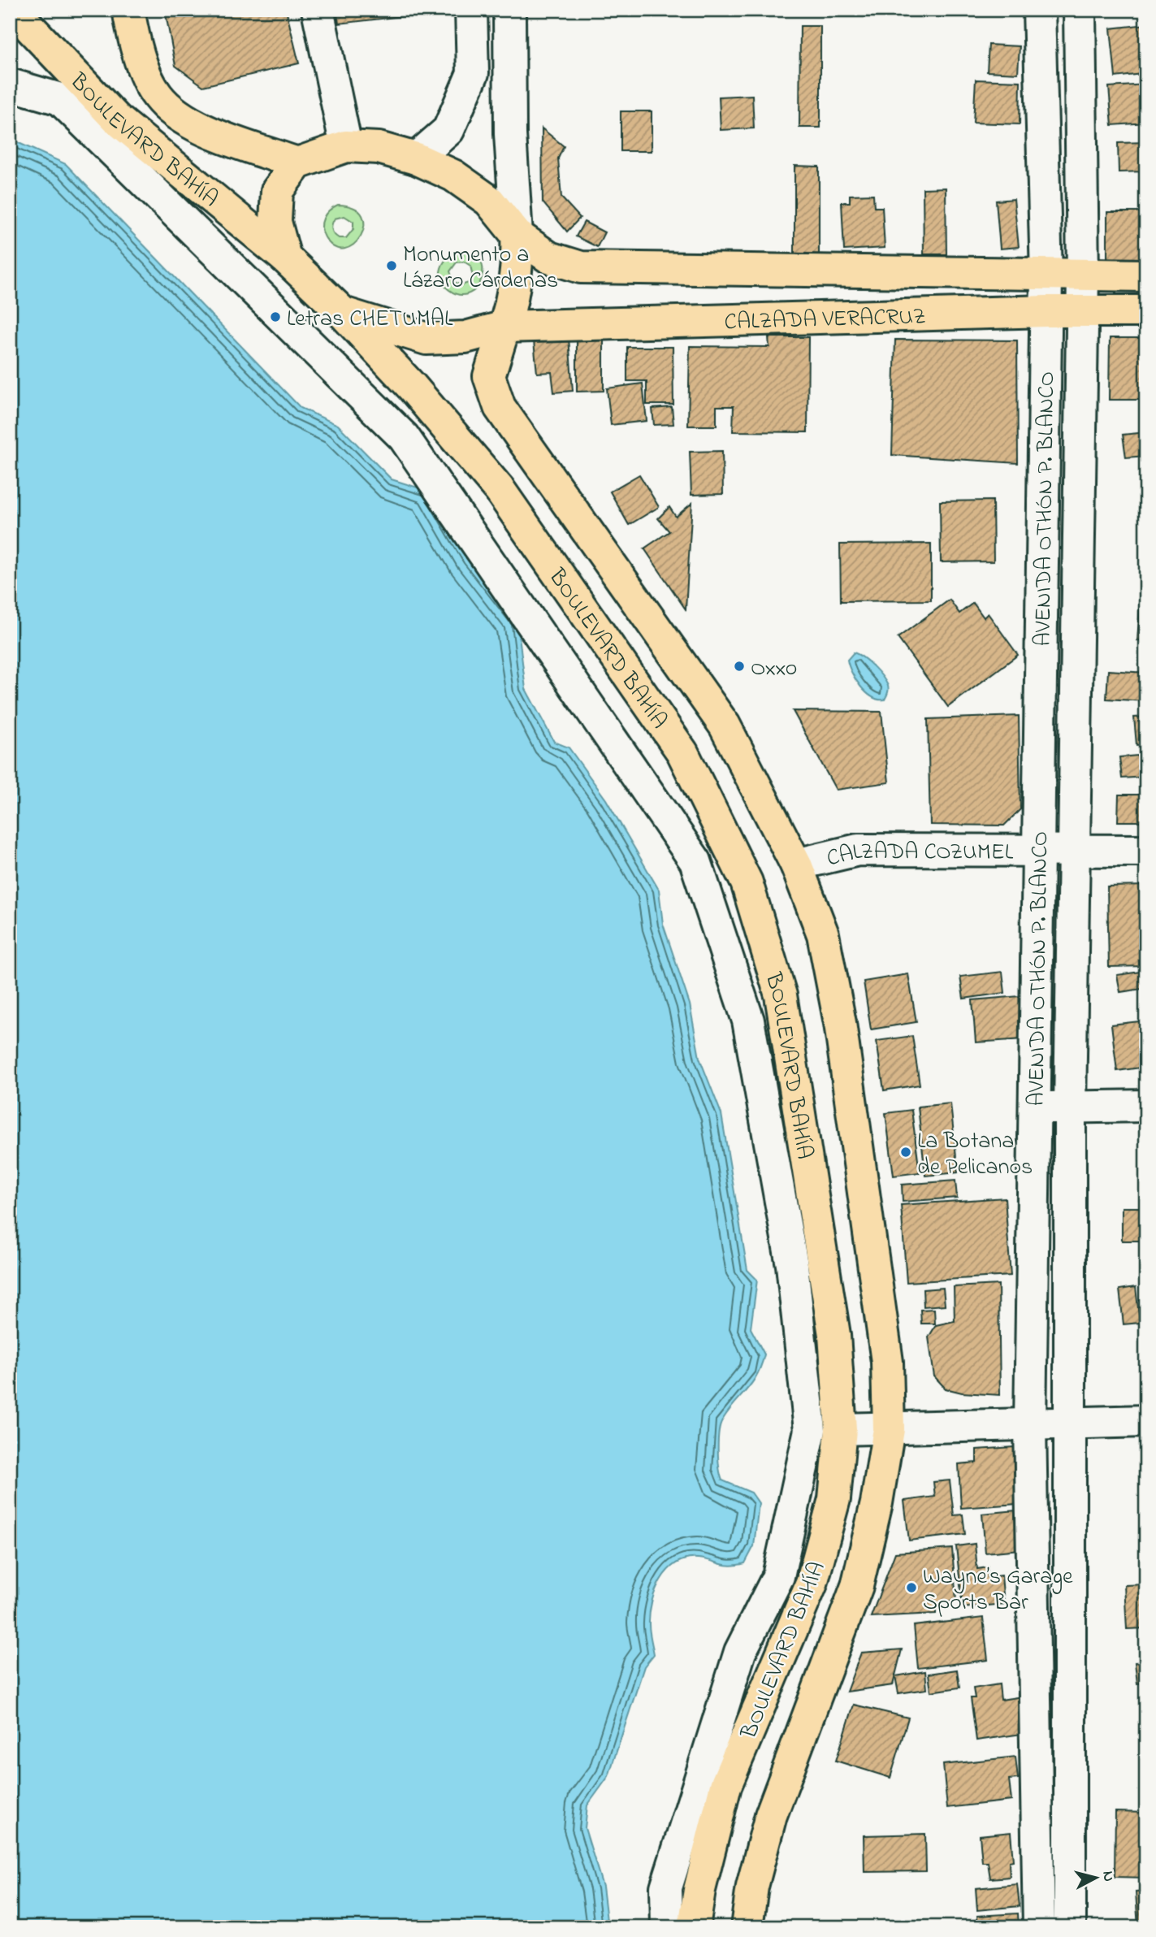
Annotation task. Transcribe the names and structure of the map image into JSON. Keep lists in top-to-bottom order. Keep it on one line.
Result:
{"streets":{"main road":["BOULEVARD BAHÍA","CALZADA VERACRUZ"],"street":["AVENIDA OTHÓN P. BLANCO","CALZADA COZUMEL"]},"crossings":[["BOULEVARD BAHÍA","CALZADA VERACRUZ"],["BOULEVARD BAHÍA","CALZADA COZUMEL"],["CALZADA VERACRUZ","AVENIDA OTHÓN P. BLANCO"],["AVENIDA OTHÓN P. BLANCO","CALZADA COZUMEL"]],"places":["Monumento a Lázaro Cárdenas","Letras CHETUMAL","Oxxo","La Botana de Pelicanos","Wayne’s Garage Sports Bar"],"north":"right"}
